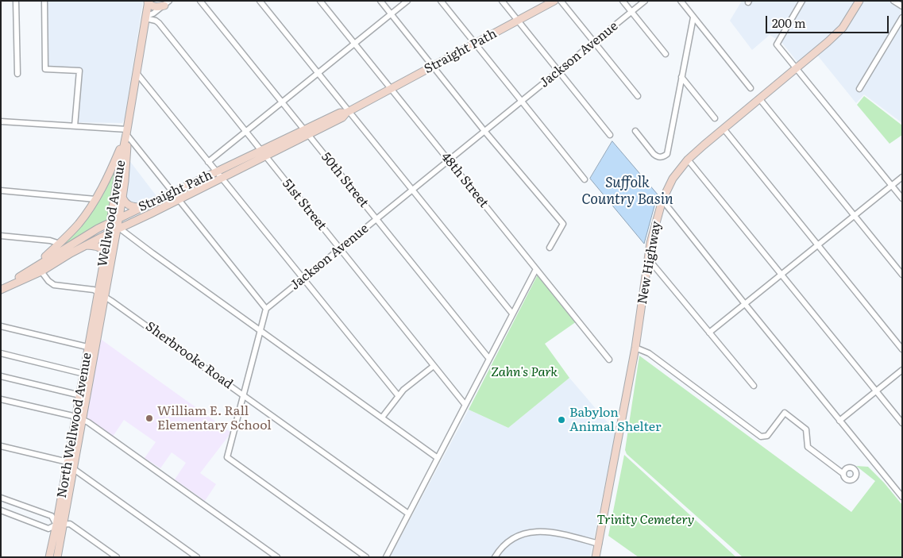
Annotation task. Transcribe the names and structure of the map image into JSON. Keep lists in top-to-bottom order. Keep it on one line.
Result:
{"streets":{"main road":["Straight Path","Wellwood Avenue","New Highway","North Wellwood Avenue"],"street":["Jackson Avenue","50th Street","48th Street","51st Street","Sherbrooke Road"]},"crossings":[["Straight Path","50th Street"],["Straight Path","48th Street"],["Straight Path","51st Street"],["Straight Path","Wellwood Avenue"],["Straight Path","Sherbrooke Road"],["Jackson Avenue","50th Street"],["Jackson Avenue","48th Street"],["Jackson Avenue","51st Street"],["51st Street","Wellwood Avenue"],["Wellwood Avenue","Sherbrooke Road"],["Wellwood Avenue","North Wellwood Avenue"],["Sherbrooke Road","North Wellwood Avenue"]],"water":["Suffolk Country Basin"],"parks":["Zahn's Park","Trinity Cemetery"],"places":["William E. Rall Elementary School","Babylon Animal Shelter"],"scale_bar":"200 m"}
